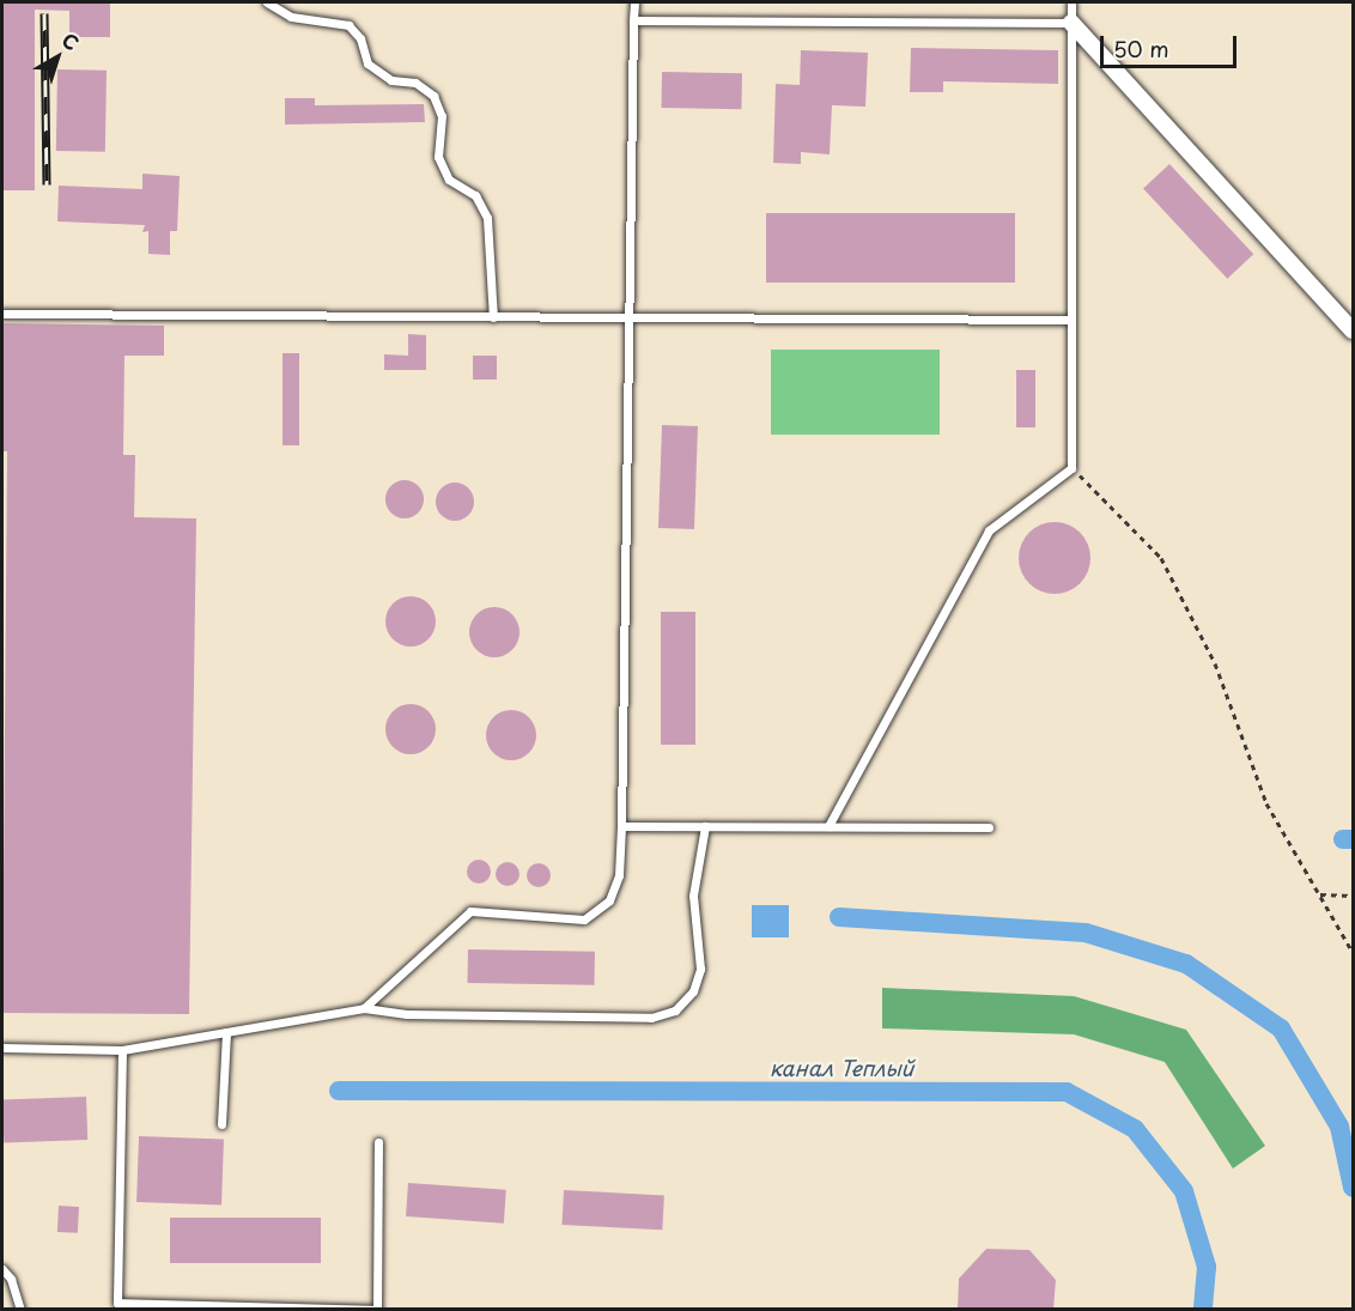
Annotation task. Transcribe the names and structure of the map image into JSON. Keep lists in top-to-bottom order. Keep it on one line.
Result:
{"water":["канал Теплый"],"scale_bar":"50 m","north":"top right"}
